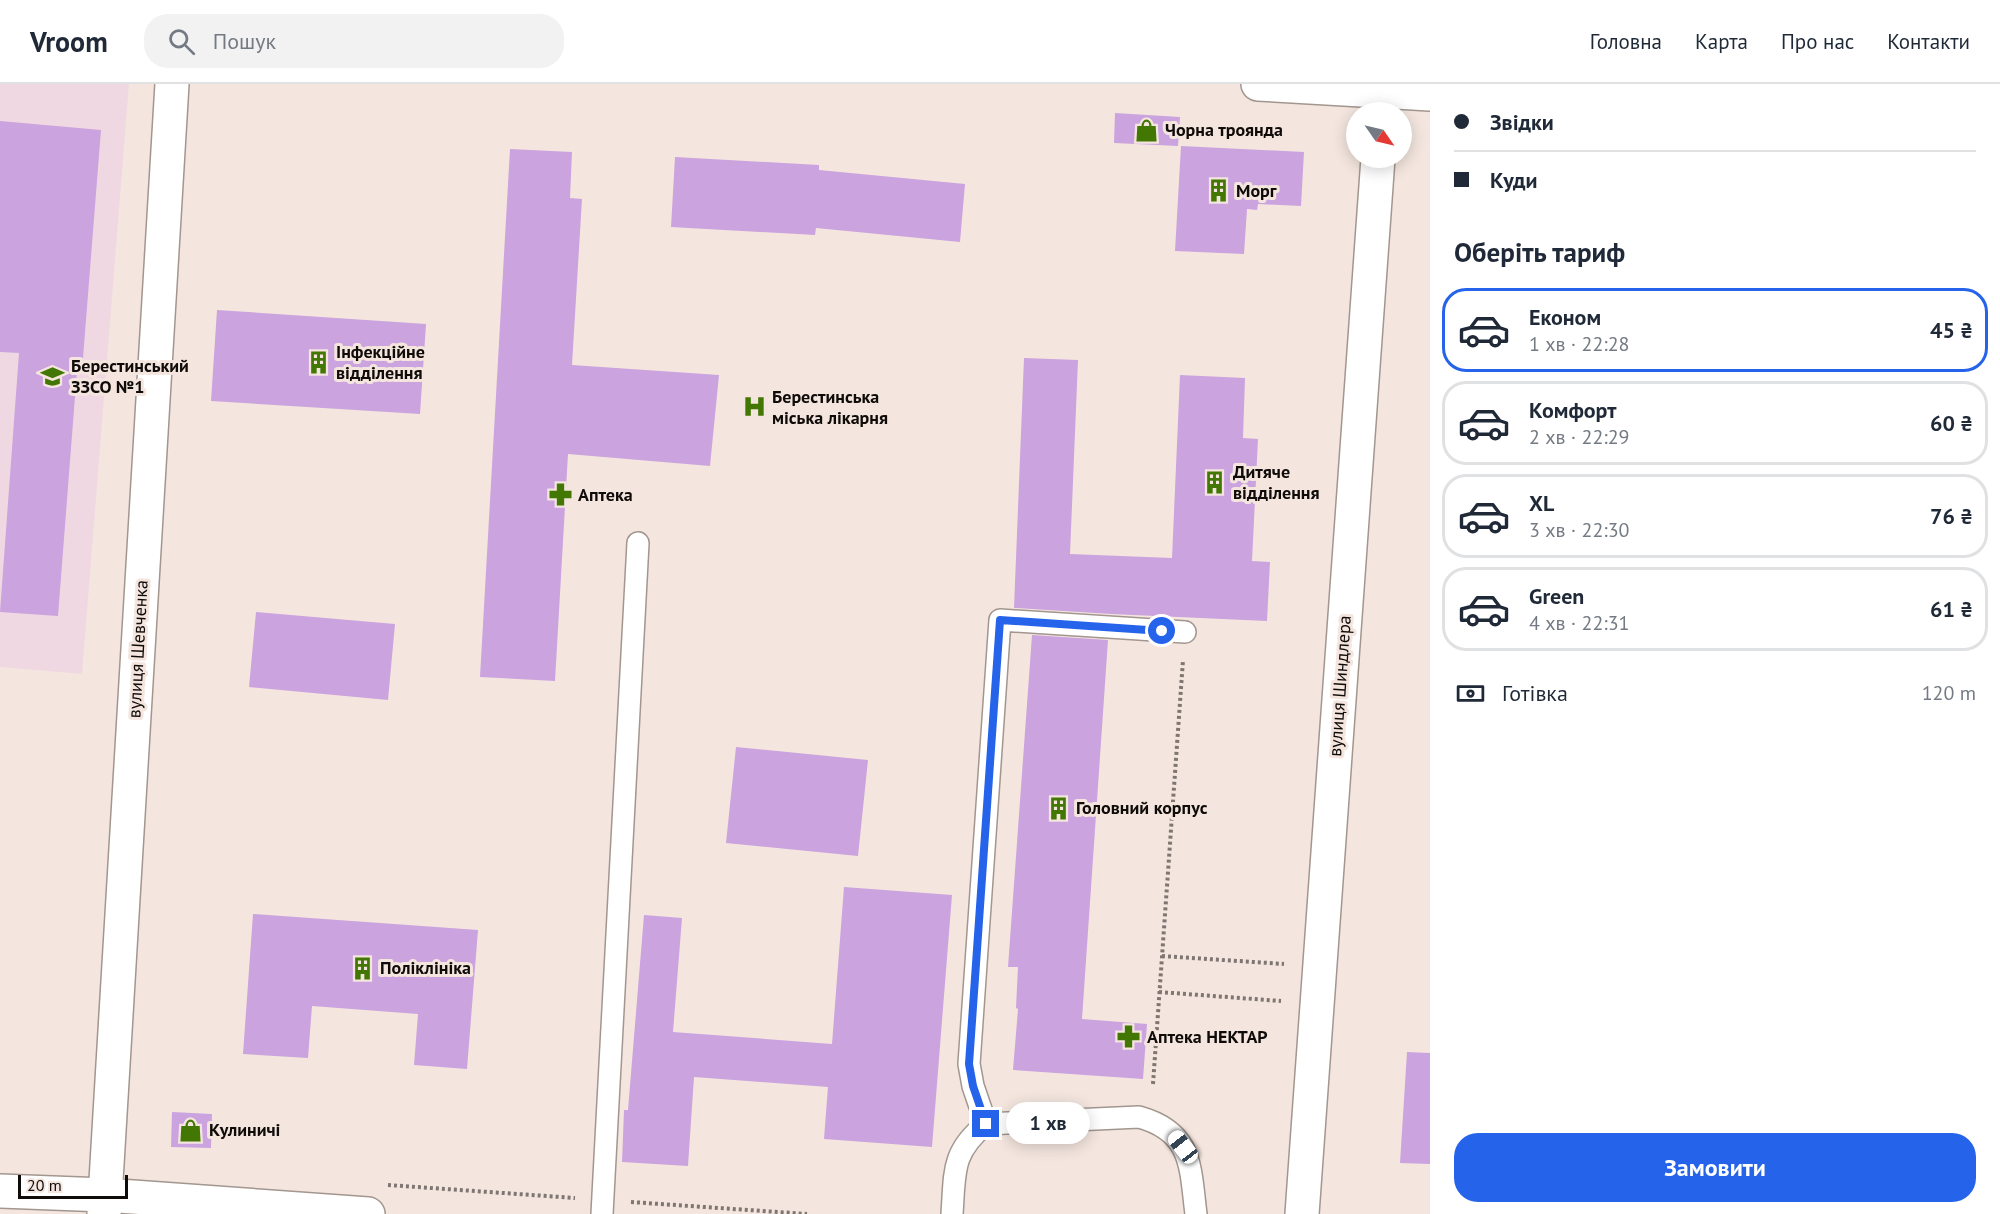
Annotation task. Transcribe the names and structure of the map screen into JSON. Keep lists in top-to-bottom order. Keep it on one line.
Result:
{"streets":{"street":["вулиця Шевченка","вулиця Шиндлера"]},"places":{"shop":["Чорна троянда","Кулиничі"],"building":["Морг","Інфекційне відділення","Дитяче відділення","Головний корпус","Поліклініка"],"school or university":["Берестинський ЗЗСО №1"],"hospital":["Берестинська міська лікарня"],"pharmacy":["Аптека","Аптека НЕКТАР"]},"scale_bar":"20 m","north":"bottom right","page":{"header":"Vroom","search":"Пошук","nav":["Головна","Карта","Про нас","Контакти"],"banner":["Звідки","Куди"],"heading":"Оберіть тариф","list":[{"name":"Економ","note":"1 хв · 22:28","value":"45 ₴"},{"name":"Комфорт","note":"2 хв · 22:29","value":"60 ₴"},{"name":"XL","note":"3 хв · 22:30","value":"76 ₴"},{"name":"Green","note":"4 хв · 22:31","value":"61 ₴"}],"pay":["Готівка","120 m"],"bubble":"1 хв","buttons":"Замовити","scale":"20 m"}}
